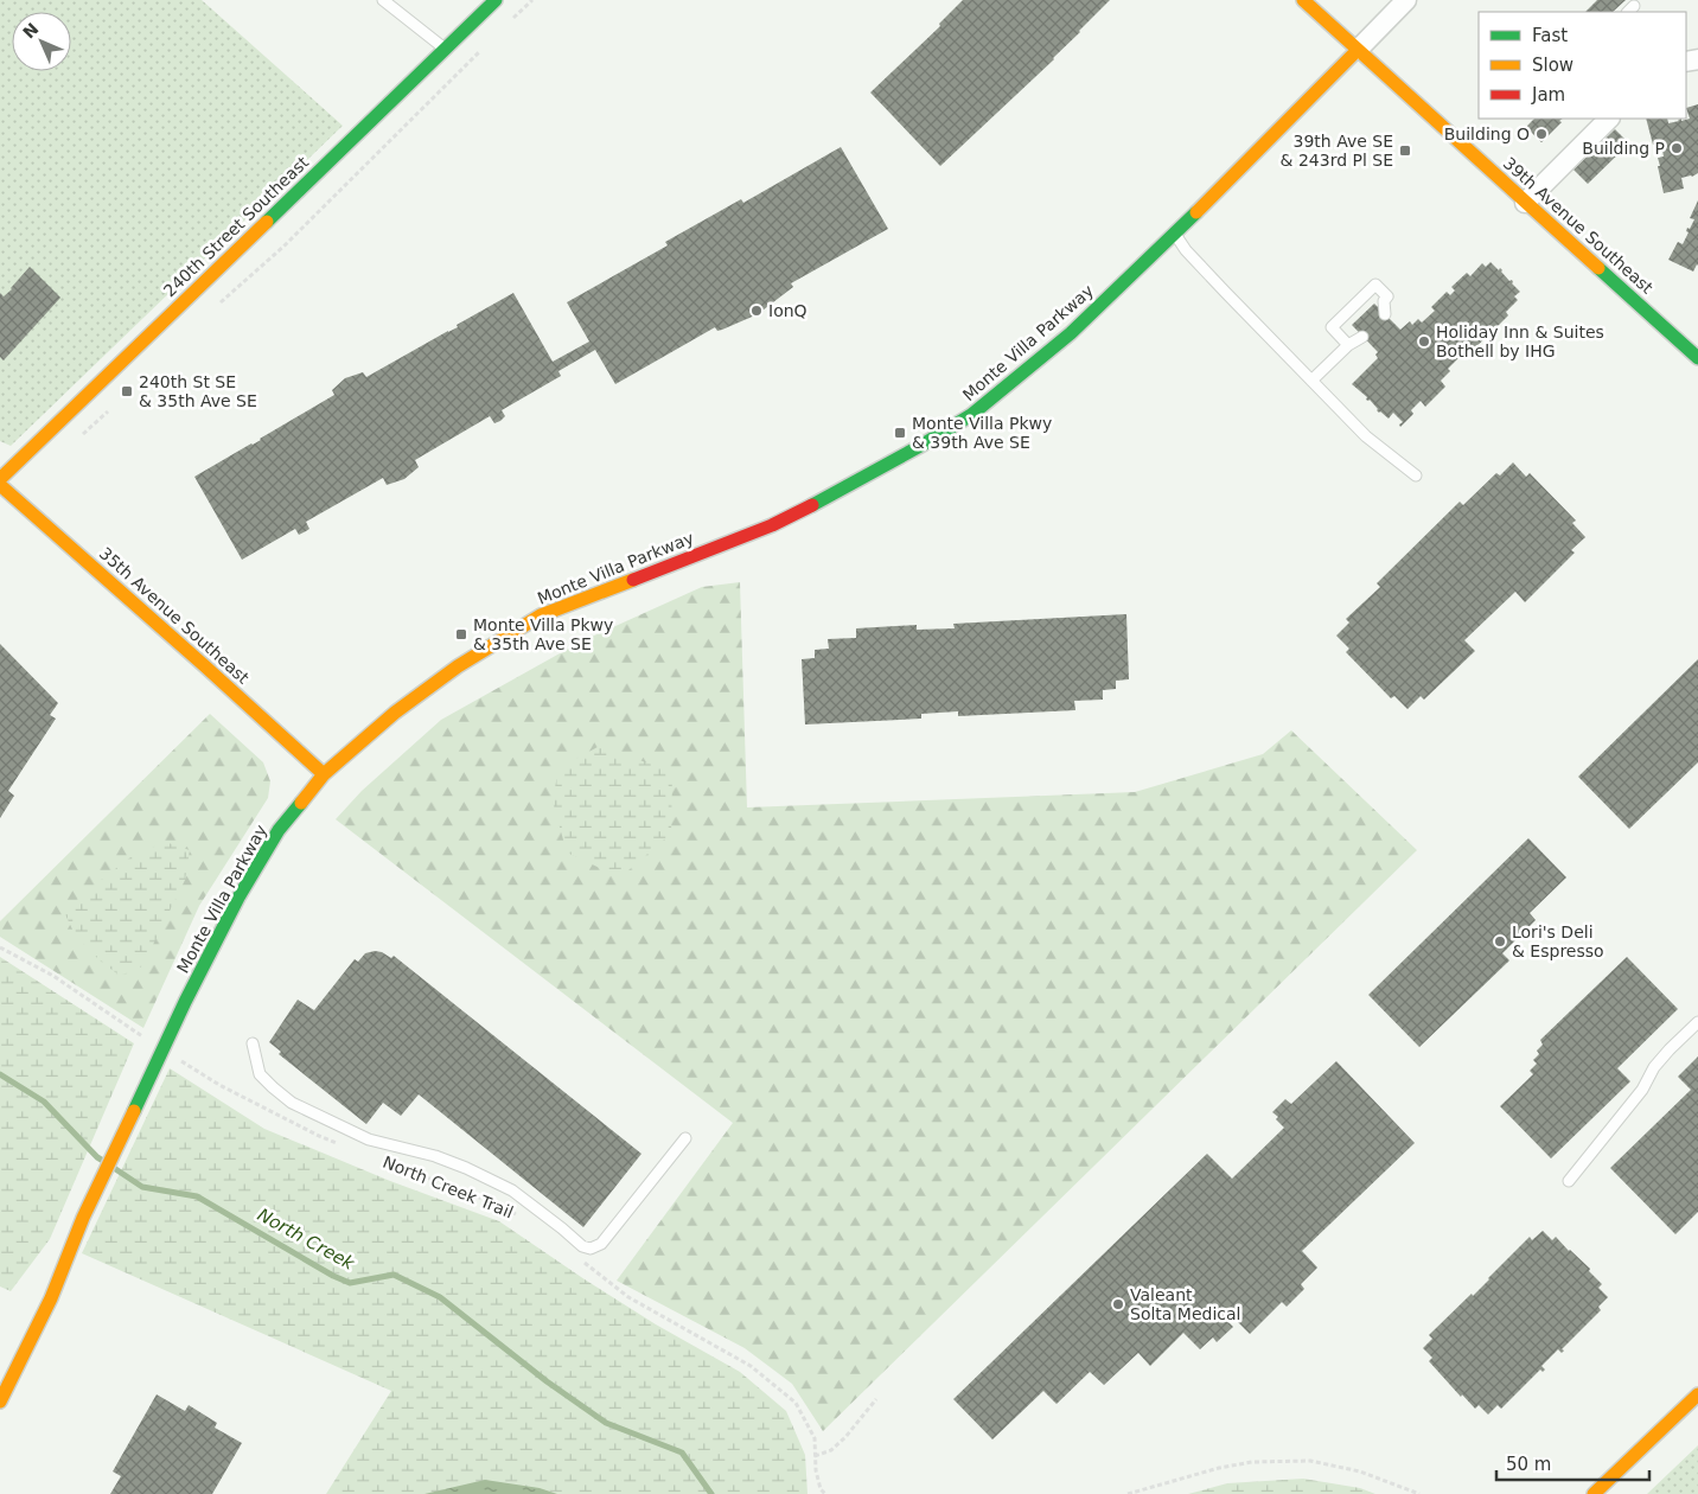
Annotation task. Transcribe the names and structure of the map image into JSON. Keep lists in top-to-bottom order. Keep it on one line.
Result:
{"streets":{"street":["39th Avenue Southeast","240th Street Southeast","Monte Villa Parkway","35th Avenue Southeast"],"path":["North Creek Trail"]},"crossings":[["39th Avenue Southeast","Monte Villa Parkway"],["Monte Villa Parkway","35th Avenue Southeast"]],"water":["North Creek"],"places":{"other":["Building O","Building P","IonQ","Holiday Inn & Suites Bothell by IHG","Lori's Deli & Espresso","Valeant Solta Medical"],"transit":["39th Ave SE & 243rd Pl SE","240th St SE & 35th Ave SE","Monte Villa Pkwy & 39th Ave SE","Monte Villa Pkwy & 35th Ave SE"]},"legend":["Fast","Slow","Jam"],"scale_bar":"50 m","north":"top left"}
